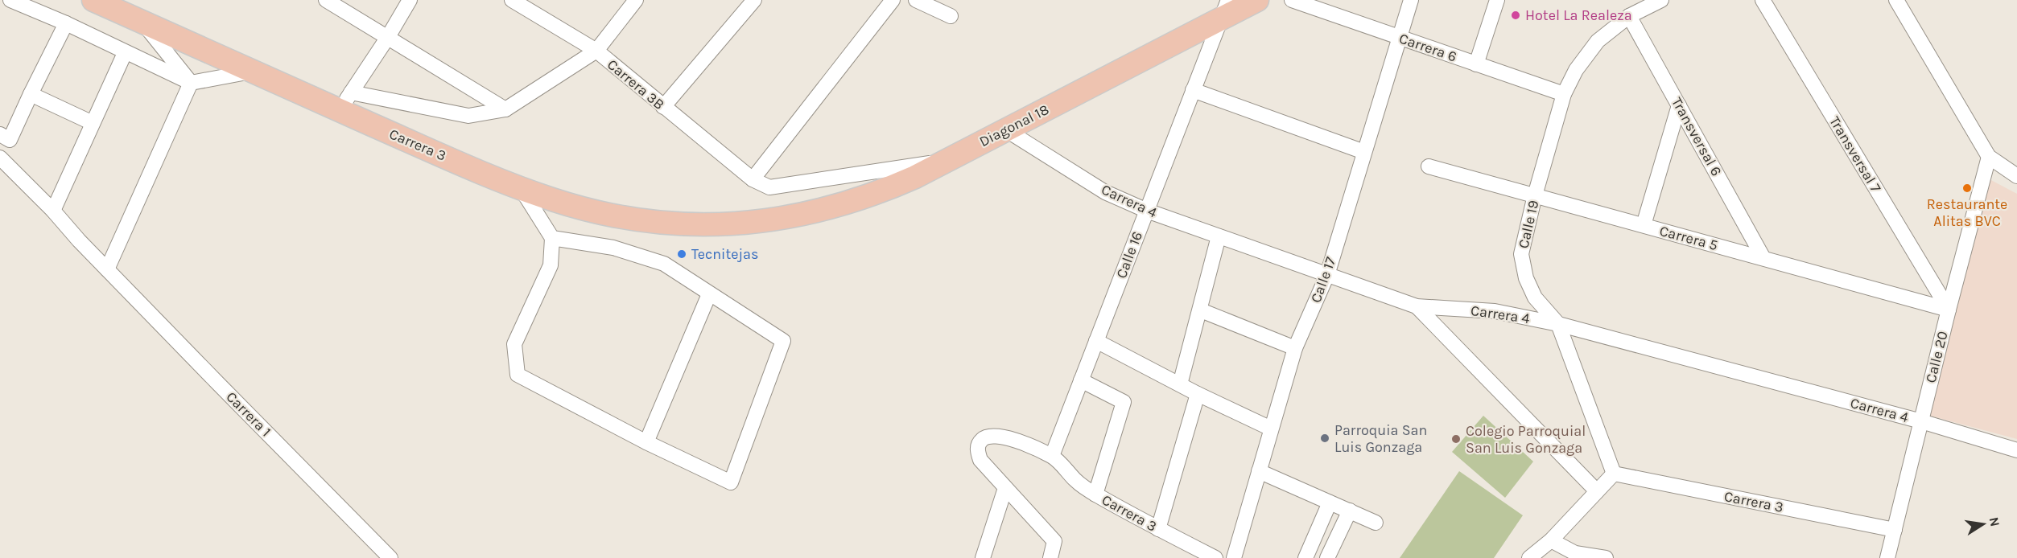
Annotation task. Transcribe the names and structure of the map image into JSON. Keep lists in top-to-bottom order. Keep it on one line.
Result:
{"streets":{"main road":["Diagonal 18","Carrera 3"],"street":["Carrera 6","Carrera 3B","Transversal 6","Transversal 7","Carrera 4","Calle 19","Carrera 5","Calle 16","Calle 17","Calle 20","Carrera 1"]},"crossings":[["Carrera 6","Calle 19"],["Carrera 6","Calle 17"],["Diagonal 18","Carrera 3"],["Diagonal 18","Carrera 4"],["Diagonal 18","Calle 16"],["Transversal 6","Calle 19"],["Transversal 6","Carrera 5"],["Carrera 3","Calle 19"],["Carrera 3","Calle 16"],["Carrera 3","Calle 20"],["Transversal 7","Carrera 5"],["Transversal 7","Calle 20"],["Carrera 4","Calle 19"],["Carrera 4","Calle 16"],["Carrera 4","Calle 17"],["Carrera 4","Calle 20"],["Calle 19","Carrera 5"],["Carrera 5","Calle 20"]],"places":["Hotel La Realeza","Restaurante Alitas BVC","Tecnitejas","Parroquia San Luis Gonzaga","Colegio Parroquial San Luis Gonzaga"],"north":"right"}
